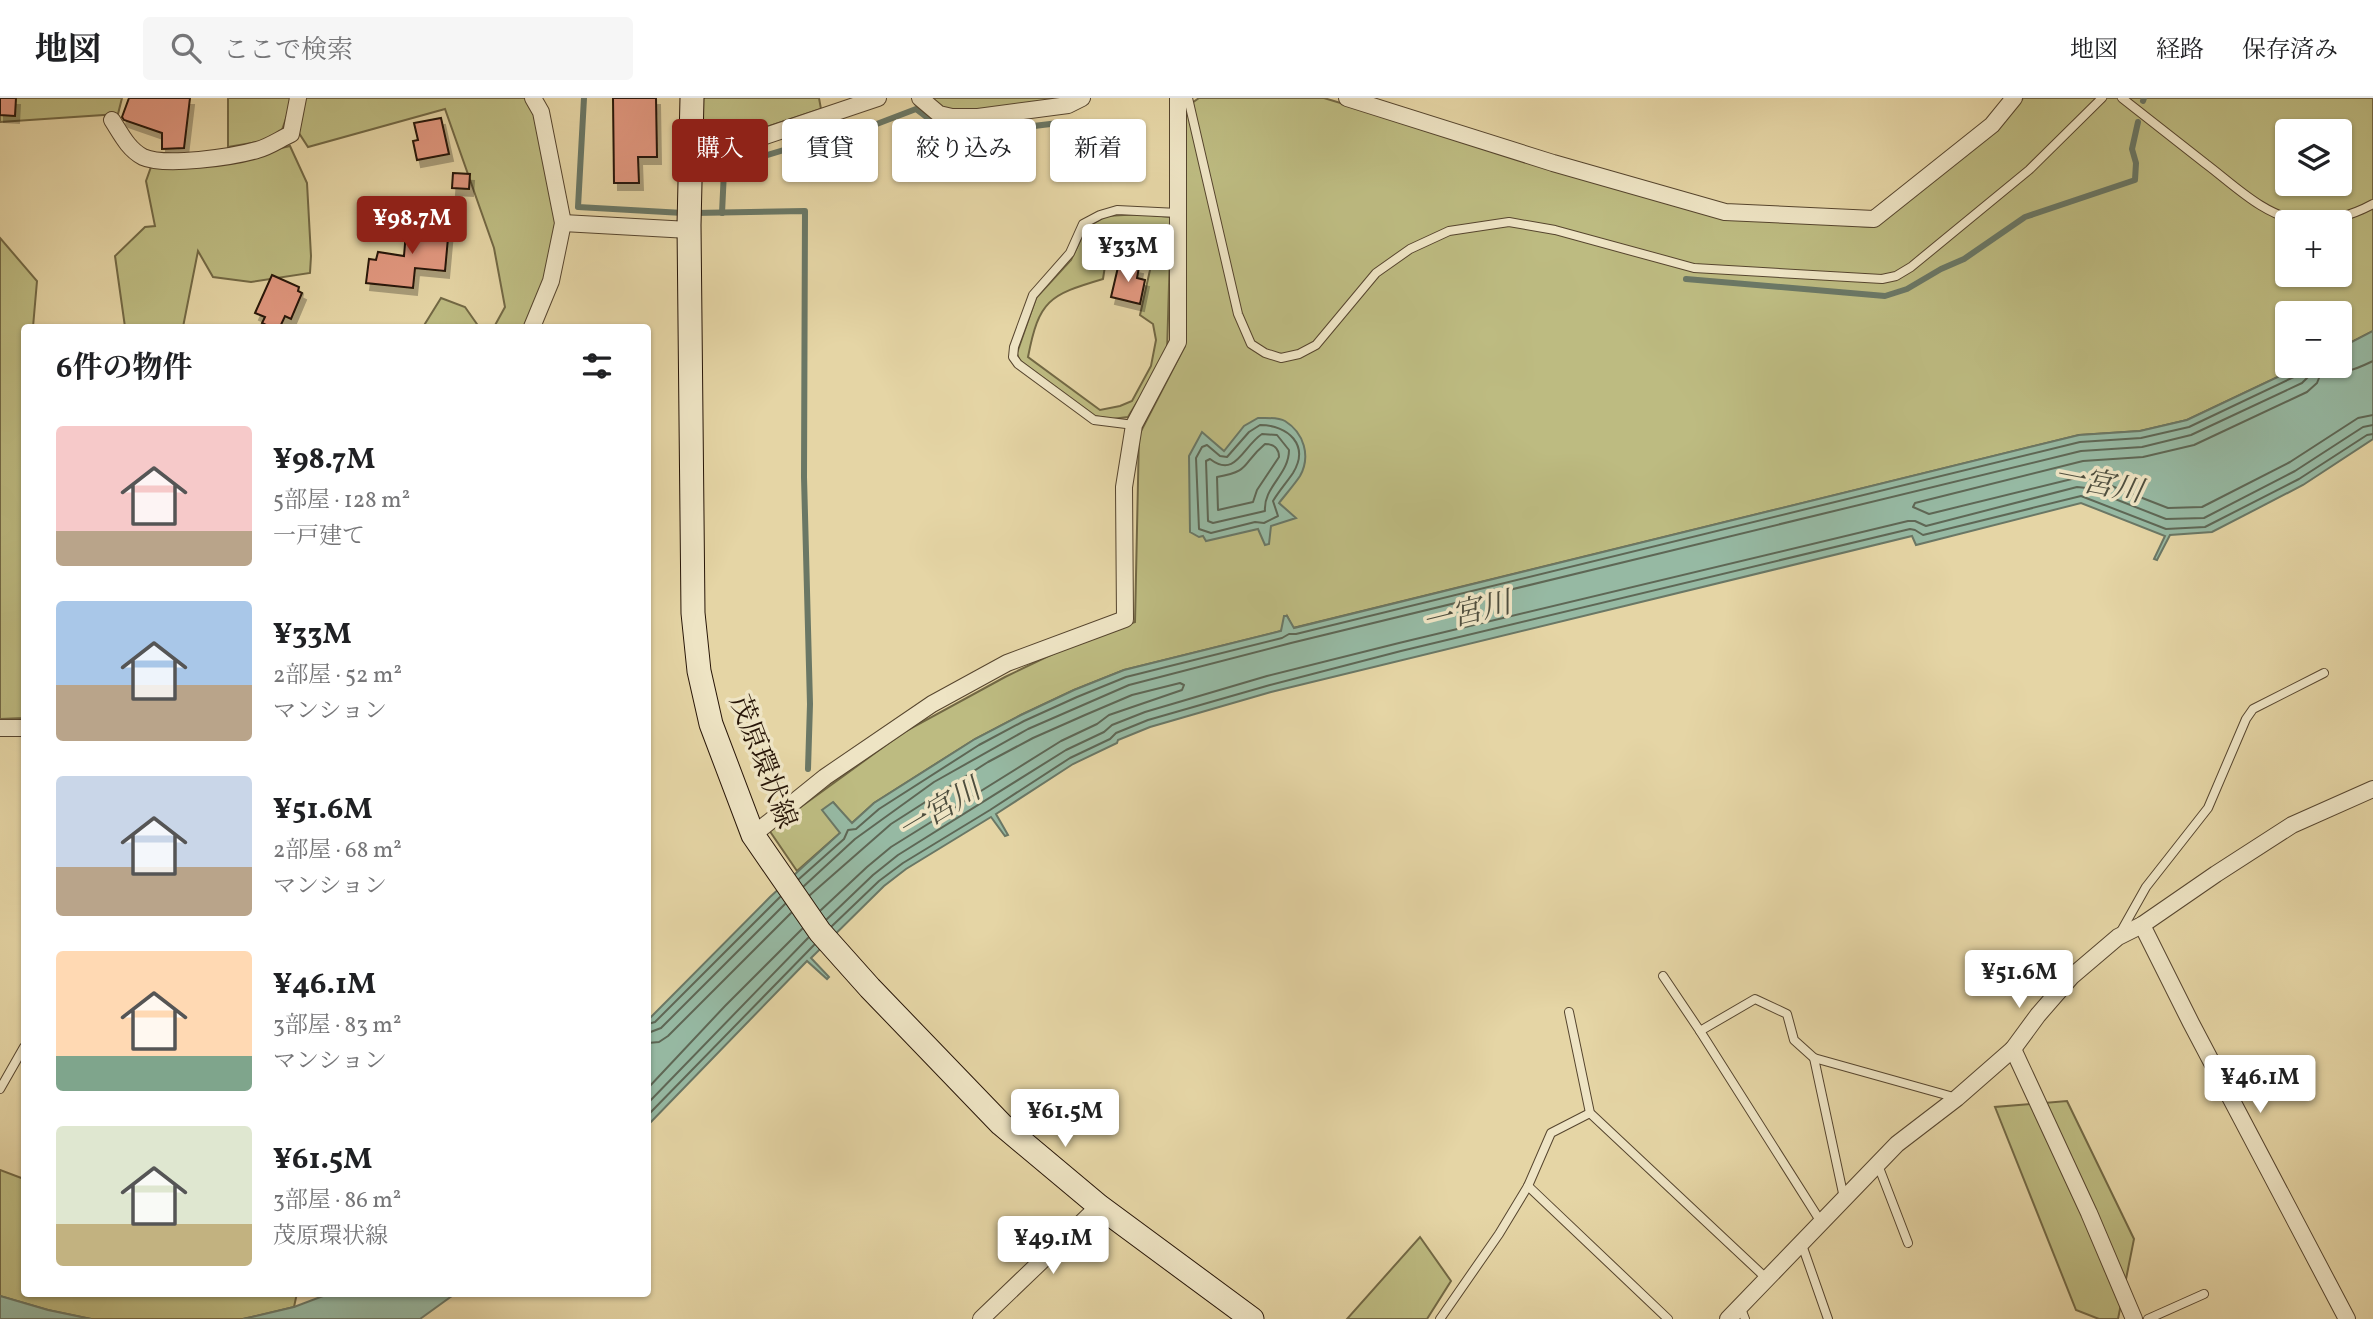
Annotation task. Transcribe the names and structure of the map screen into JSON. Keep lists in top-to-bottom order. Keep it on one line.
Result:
{"streets":{"main road":["茂原環状線"]},"water":["一宮川"],"page":{"header":"地図","search":"ここで検索","nav":["地図","経路","保存済み"],"map_buttons":["+","−"],"chip":["購入","賃貸","絞り込み","新着"],"price":["¥98.7M","¥33M","¥51.6M","¥46.1M","¥61.5M","¥49.1M"],"heading":"6件の物件","list":[{"name":"¥98.7M","note":"5部屋 · 128 m² · 一戸建て"},{"name":"¥33M","note":"2部屋 · 52 m² · マンション"},{"name":"¥51.6M","note":"2部屋 · 68 m² · マンション"},{"name":"¥46.1M","note":"3部屋 · 83 m² · マンション"},{"name":"¥61.5M","note":"3部屋 · 86 m² · 茂原環状線"}]}}
